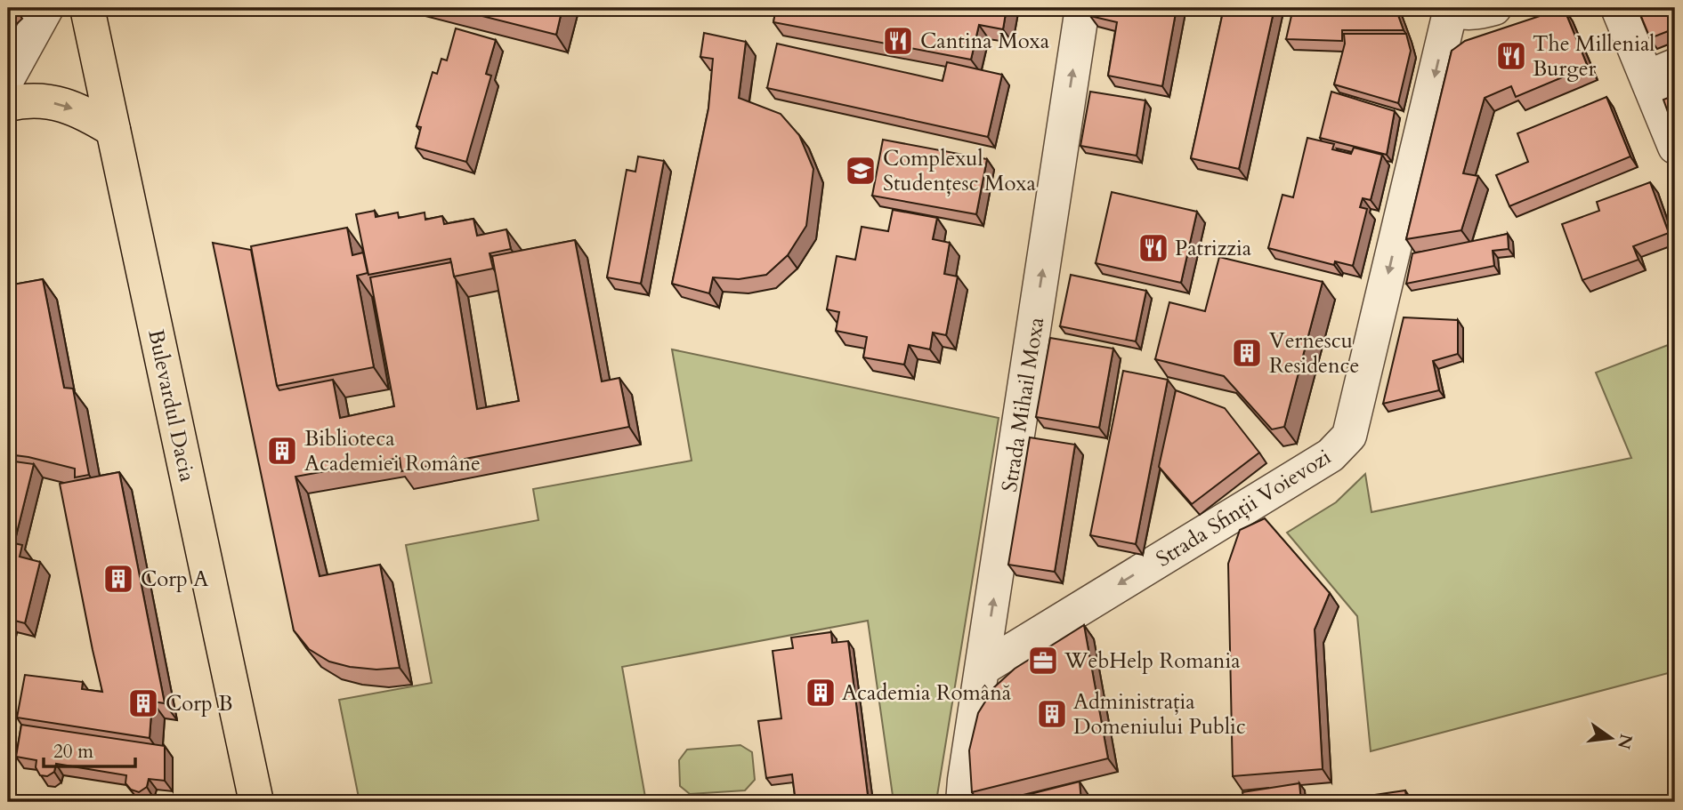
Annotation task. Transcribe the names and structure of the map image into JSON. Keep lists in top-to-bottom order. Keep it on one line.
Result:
{"streets":{"main road":["Bulevardul Dacia"],"street":["Strada Mihail Moxa","Strada Sfinții Voievozi"]},"crossings":[["Strada Mihail Moxa","Strada Sfinții Voievozi"]],"one_way":["Strada Mihail Moxa","Strada Sfinții Voievozi"],"places":{"restaurant":["Cantina Moxa","The Millenial Burger","Patrizzia"],"school or university":["Complexul Studențesc Moxa"],"building":["Vernescu Residence","Biblioteca Academiei Române","Corp A","Academia Română","Corp B","Administrația Domeniului Public"],"office":["WebHelp Romania"]},"scale_bar":"20 m","north":"right"}
